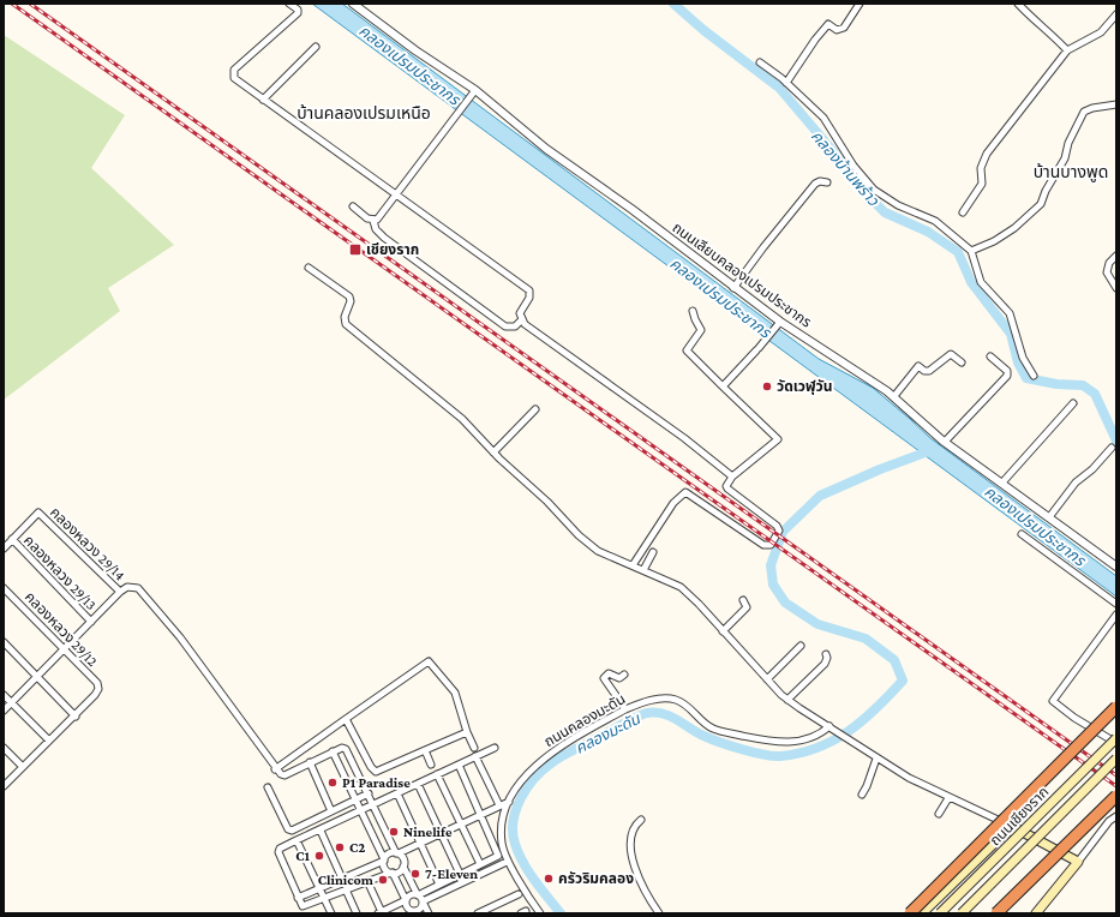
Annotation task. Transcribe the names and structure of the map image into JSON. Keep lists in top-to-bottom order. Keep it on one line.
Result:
{"streets":{"main road":["ถนนเชียงราก"],"street":["ถนนเลียบคลองเปรมประชากร","คลองหลวง 29/14","คลองหลวง 29/13","คลองหลวง 29/12","ถนนคลองมะดัน"]},"crossings":[["คลองหลวง 29/14","คลองหลวง 29/13"]],"districts":["บ้านคลองเปรมเหนือ","บ้านบางพูด"],"water":["คลองเปรมประชากร","คลองบ้านพร้าว","คลองมะดัน"],"places":{"transit":["เชียงราก"],"other":["วัดเวฬุวัน","P1 Paradise","Ninelife","C2","C1","7-Eleven","ครัวริมคลอง","Clinicom"]}}
